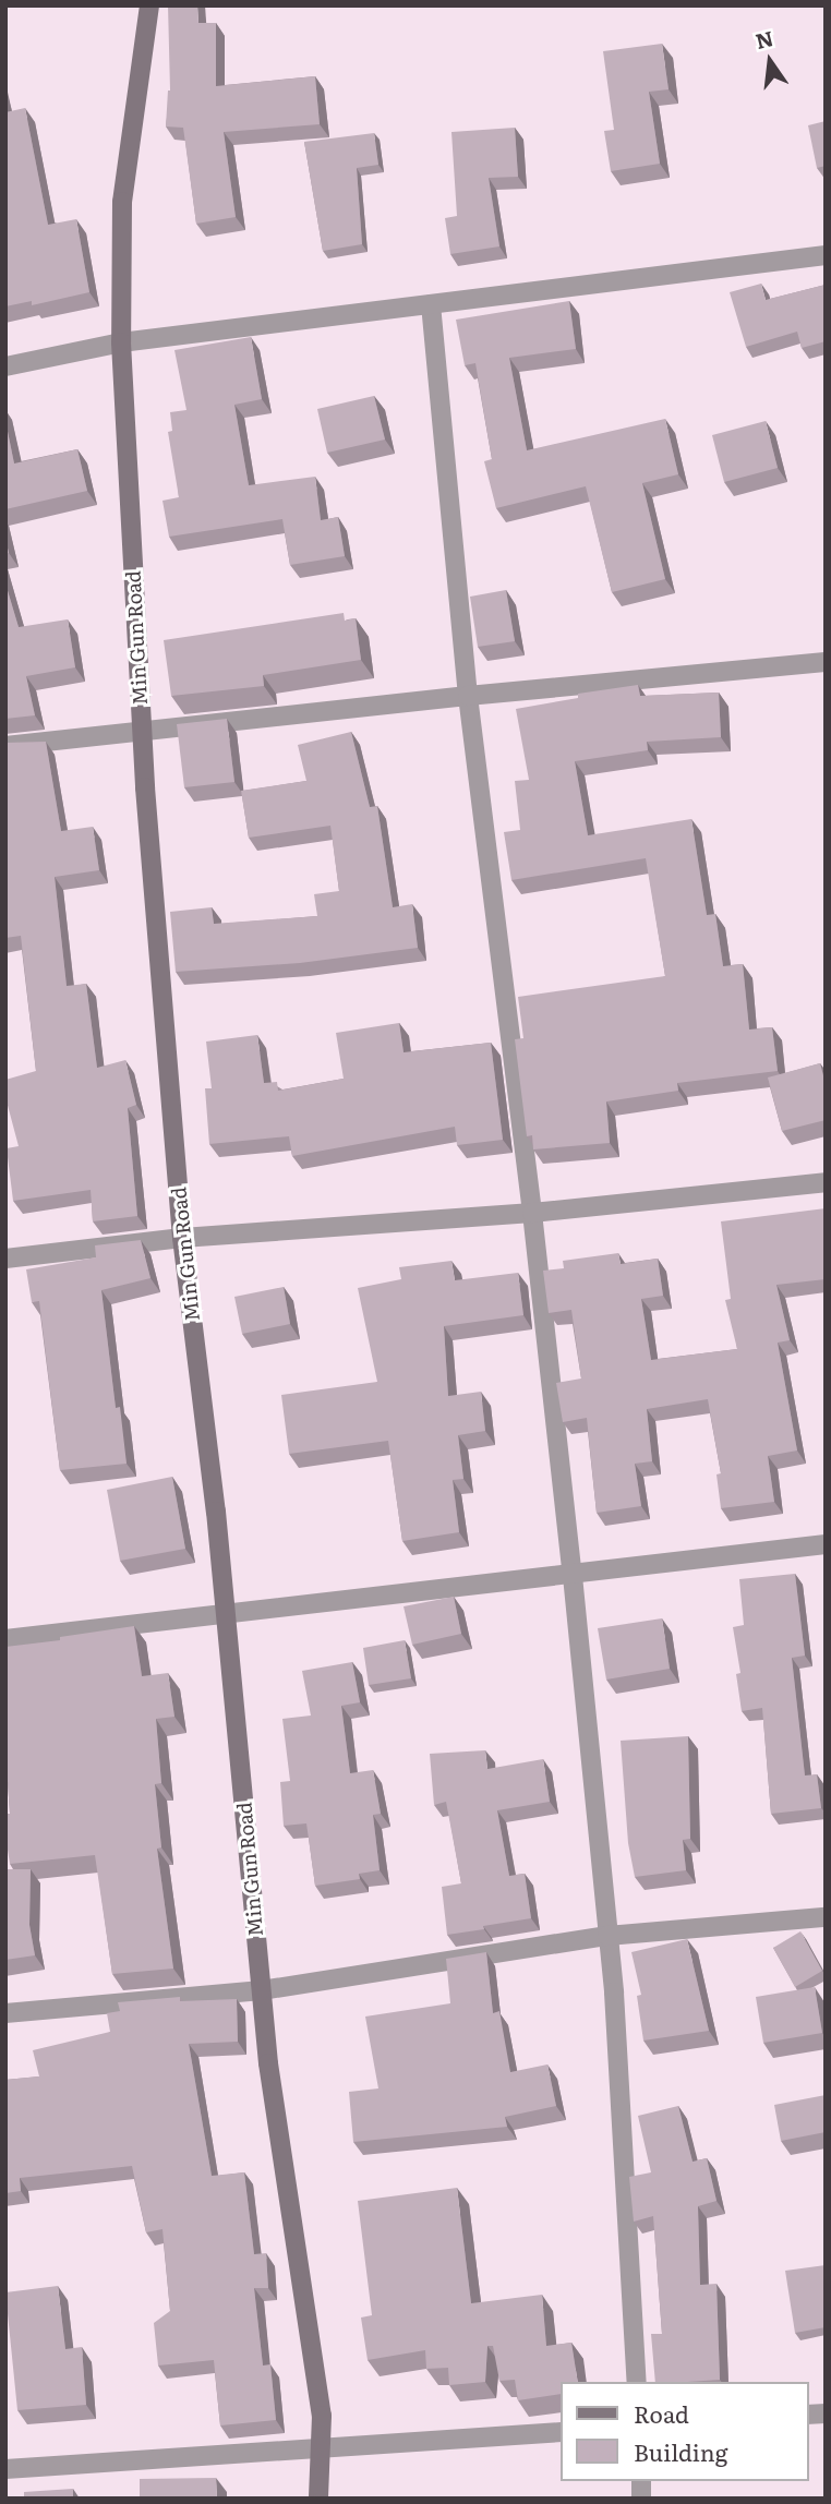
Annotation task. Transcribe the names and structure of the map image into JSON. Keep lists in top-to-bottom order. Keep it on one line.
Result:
{"streets":{"street":["Min Gun Road"]},"legend":["Road","Building"],"north":"top"}
